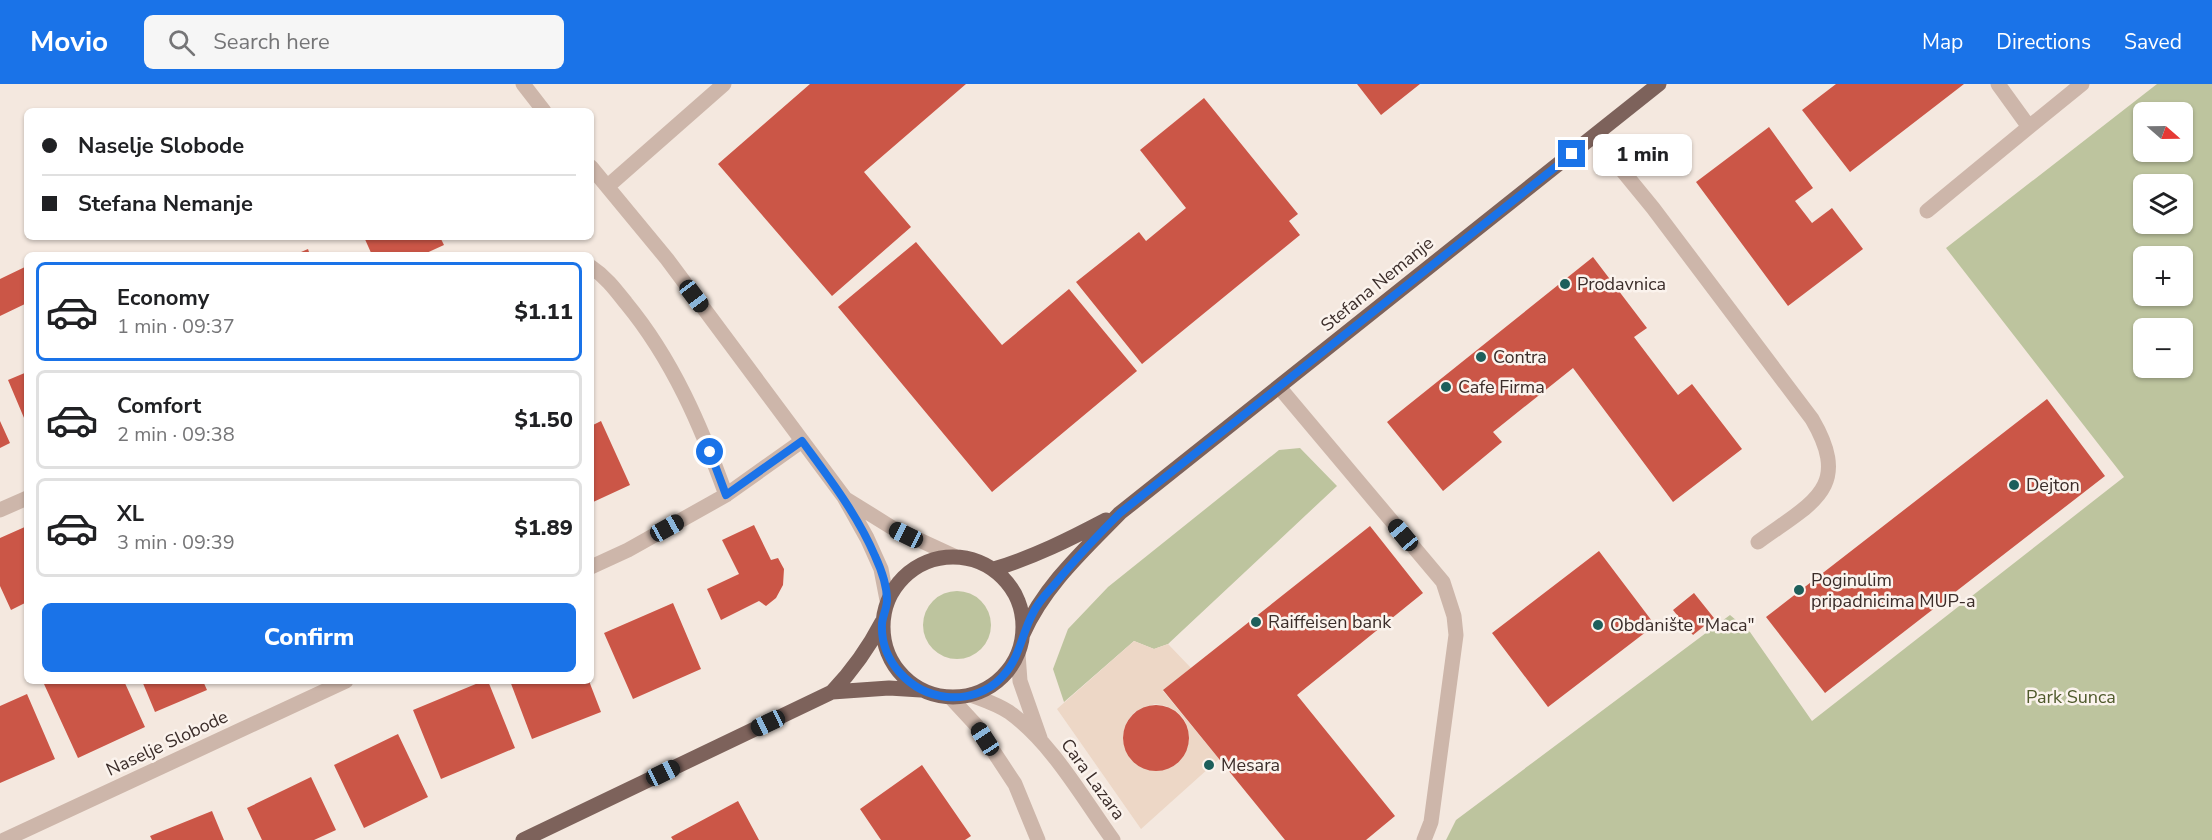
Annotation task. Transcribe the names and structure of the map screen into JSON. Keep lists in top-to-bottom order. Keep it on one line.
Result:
{"streets":{"main road":["Stefana Nemanje"],"street":["Naselje Slobode","Cara Lazara"]},"crossings":[["Stefana Nemanje","Cara Lazara"]],"parks":["Park Sunca"],"places":["Prodavnica","Contra","Cafe Firma","Dejton","Poginulim pripadnicima MUP-a","Raiffeisen bank","Obdanište \"Maca\"","Mesara"],"north":"right","page":{"header":"Movio","search":"Search here","nav":["Map","Directions","Saved"],"map_buttons":["+","−"],"banner":["Naselje Slobode","Stefana Nemanje"],"bubble":"1 min","list":[{"name":"Economy","note":"1 min · 09:37","value":"$1.11"},{"name":"Comfort","note":"2 min · 09:38","value":"$1.50"},{"name":"XL","note":"3 min · 09:39","value":"$1.89"}],"buttons":"Confirm"}}
